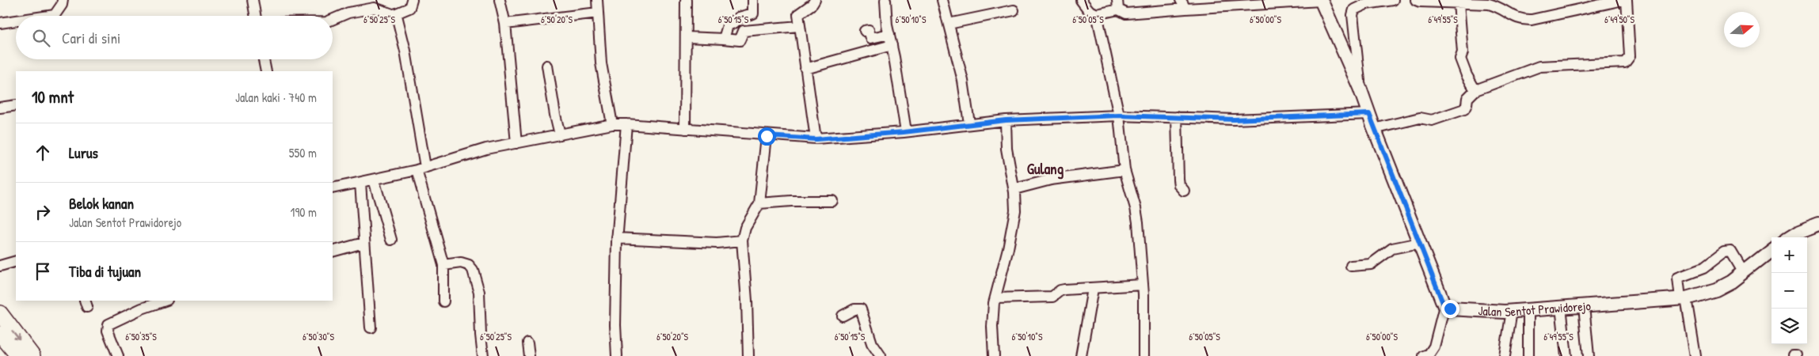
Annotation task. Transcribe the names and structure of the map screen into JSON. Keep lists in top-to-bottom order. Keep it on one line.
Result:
{"streets":{"main road":["Jalan Sentot Prawidorejo"]},"districts":["Gulang"],"north":"right","page":{"search":"Cari di sini","heading":["10 mnt","Jalan kaki · 740 m"],"list":[["Lurus","550 m"],["Belok kanan","Jalan Sentot Prawidorejo","190 m"],"Tiba di tujuan"],"map_buttons":["+","−"]},"coordinates":["6°50'25\"S","6°50'15\"S","6°50'10\"S","6°50'05\"S","6°50'00\"S","6°49'55\"S","6°49'50\"S","6°50'20\"S","6°50'35\"S","6°50'30\"S"]}
